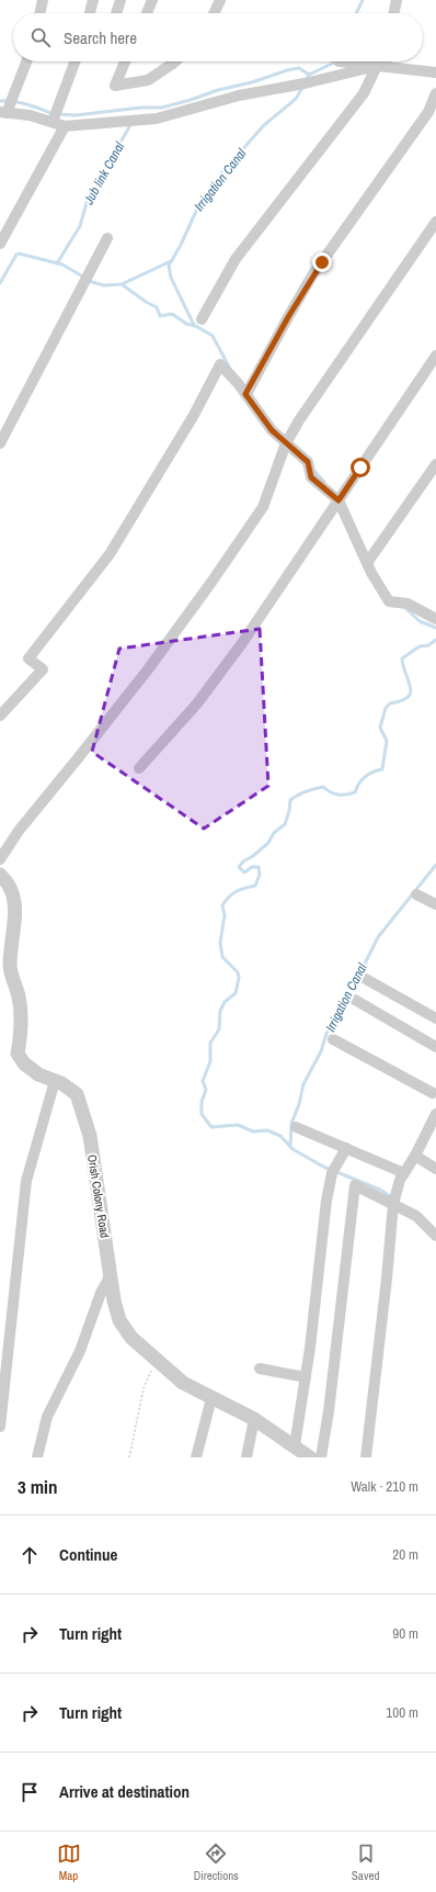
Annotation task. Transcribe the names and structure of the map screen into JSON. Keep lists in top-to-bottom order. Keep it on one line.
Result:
{"streets":{"street":["Orish Colony Road"]},"water":["Jub link Canal","Irrigation Canal"],"page":{"search":"Search here","heading":["3 min","Walk · 210 m"],"list":[["Continue","20 m"],["Turn right","90 m"],["Turn right","100 m"],"Arrive at destination"],"nav":["Map","Directions","Saved"]}}
